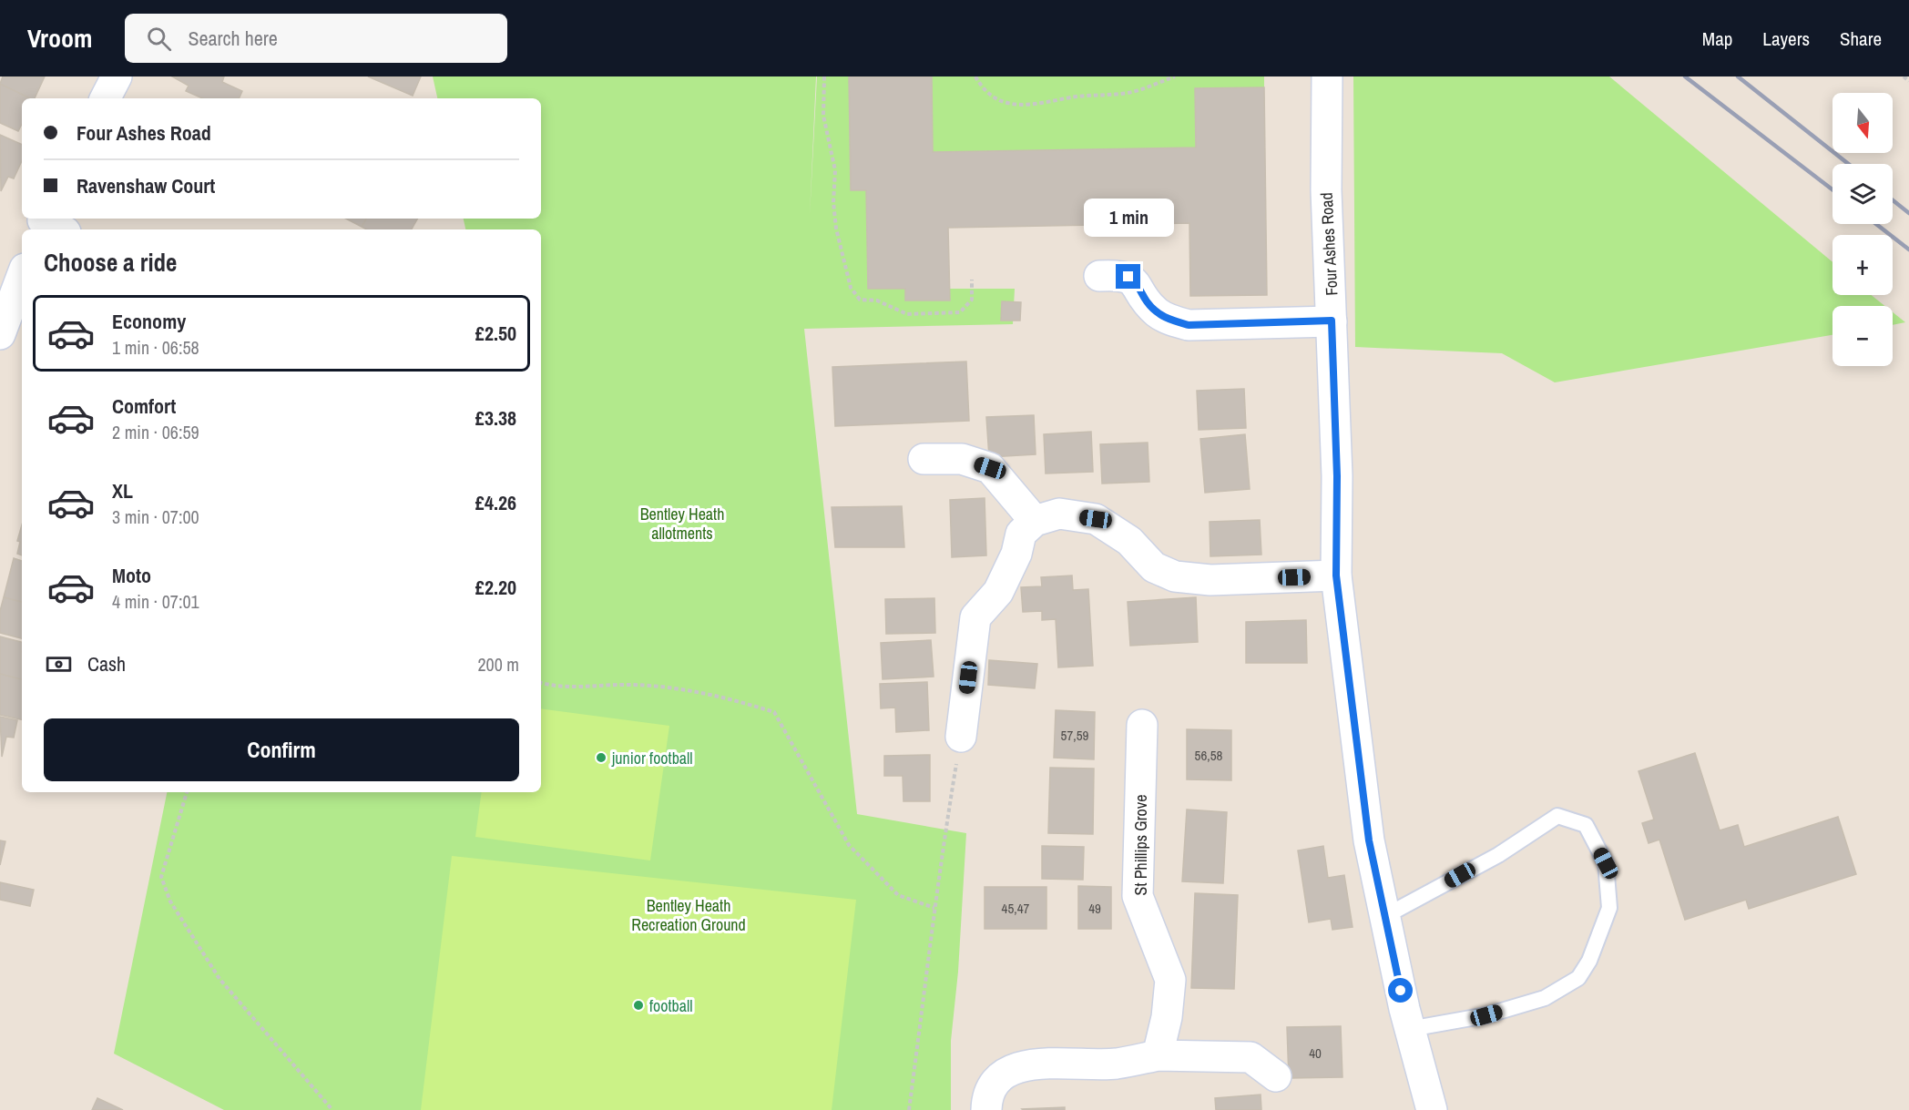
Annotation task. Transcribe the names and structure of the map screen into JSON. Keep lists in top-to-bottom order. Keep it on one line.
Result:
{"streets":{"street":["Four Ashes Road","St Phillips Grove"]},"parks":["Bentley Heath allotments","Bentley Heath Recreation Ground"],"places":["junior football","football"],"house_numbers":["57,59","56,58","45,47","49","40"],"north":"bottom","page":{"header":"Vroom","search":"Search here","nav":["Map","Layers","Share"],"map_buttons":["+","−"],"banner":["Four Ashes Road","Ravenshaw Court"],"bubble":"1 min","heading":"Choose a ride","list":[{"name":"Economy","note":"1 min · 06:58","value":"£2.50"},{"name":"Comfort","note":"2 min · 06:59","value":"£3.38"},{"name":"XL","note":"3 min · 07:00","value":"£4.26"},{"name":"Moto","note":"4 min · 07:01","value":"£2.20"}],"pay":["Cash","200 m"],"buttons":"Confirm"}}
